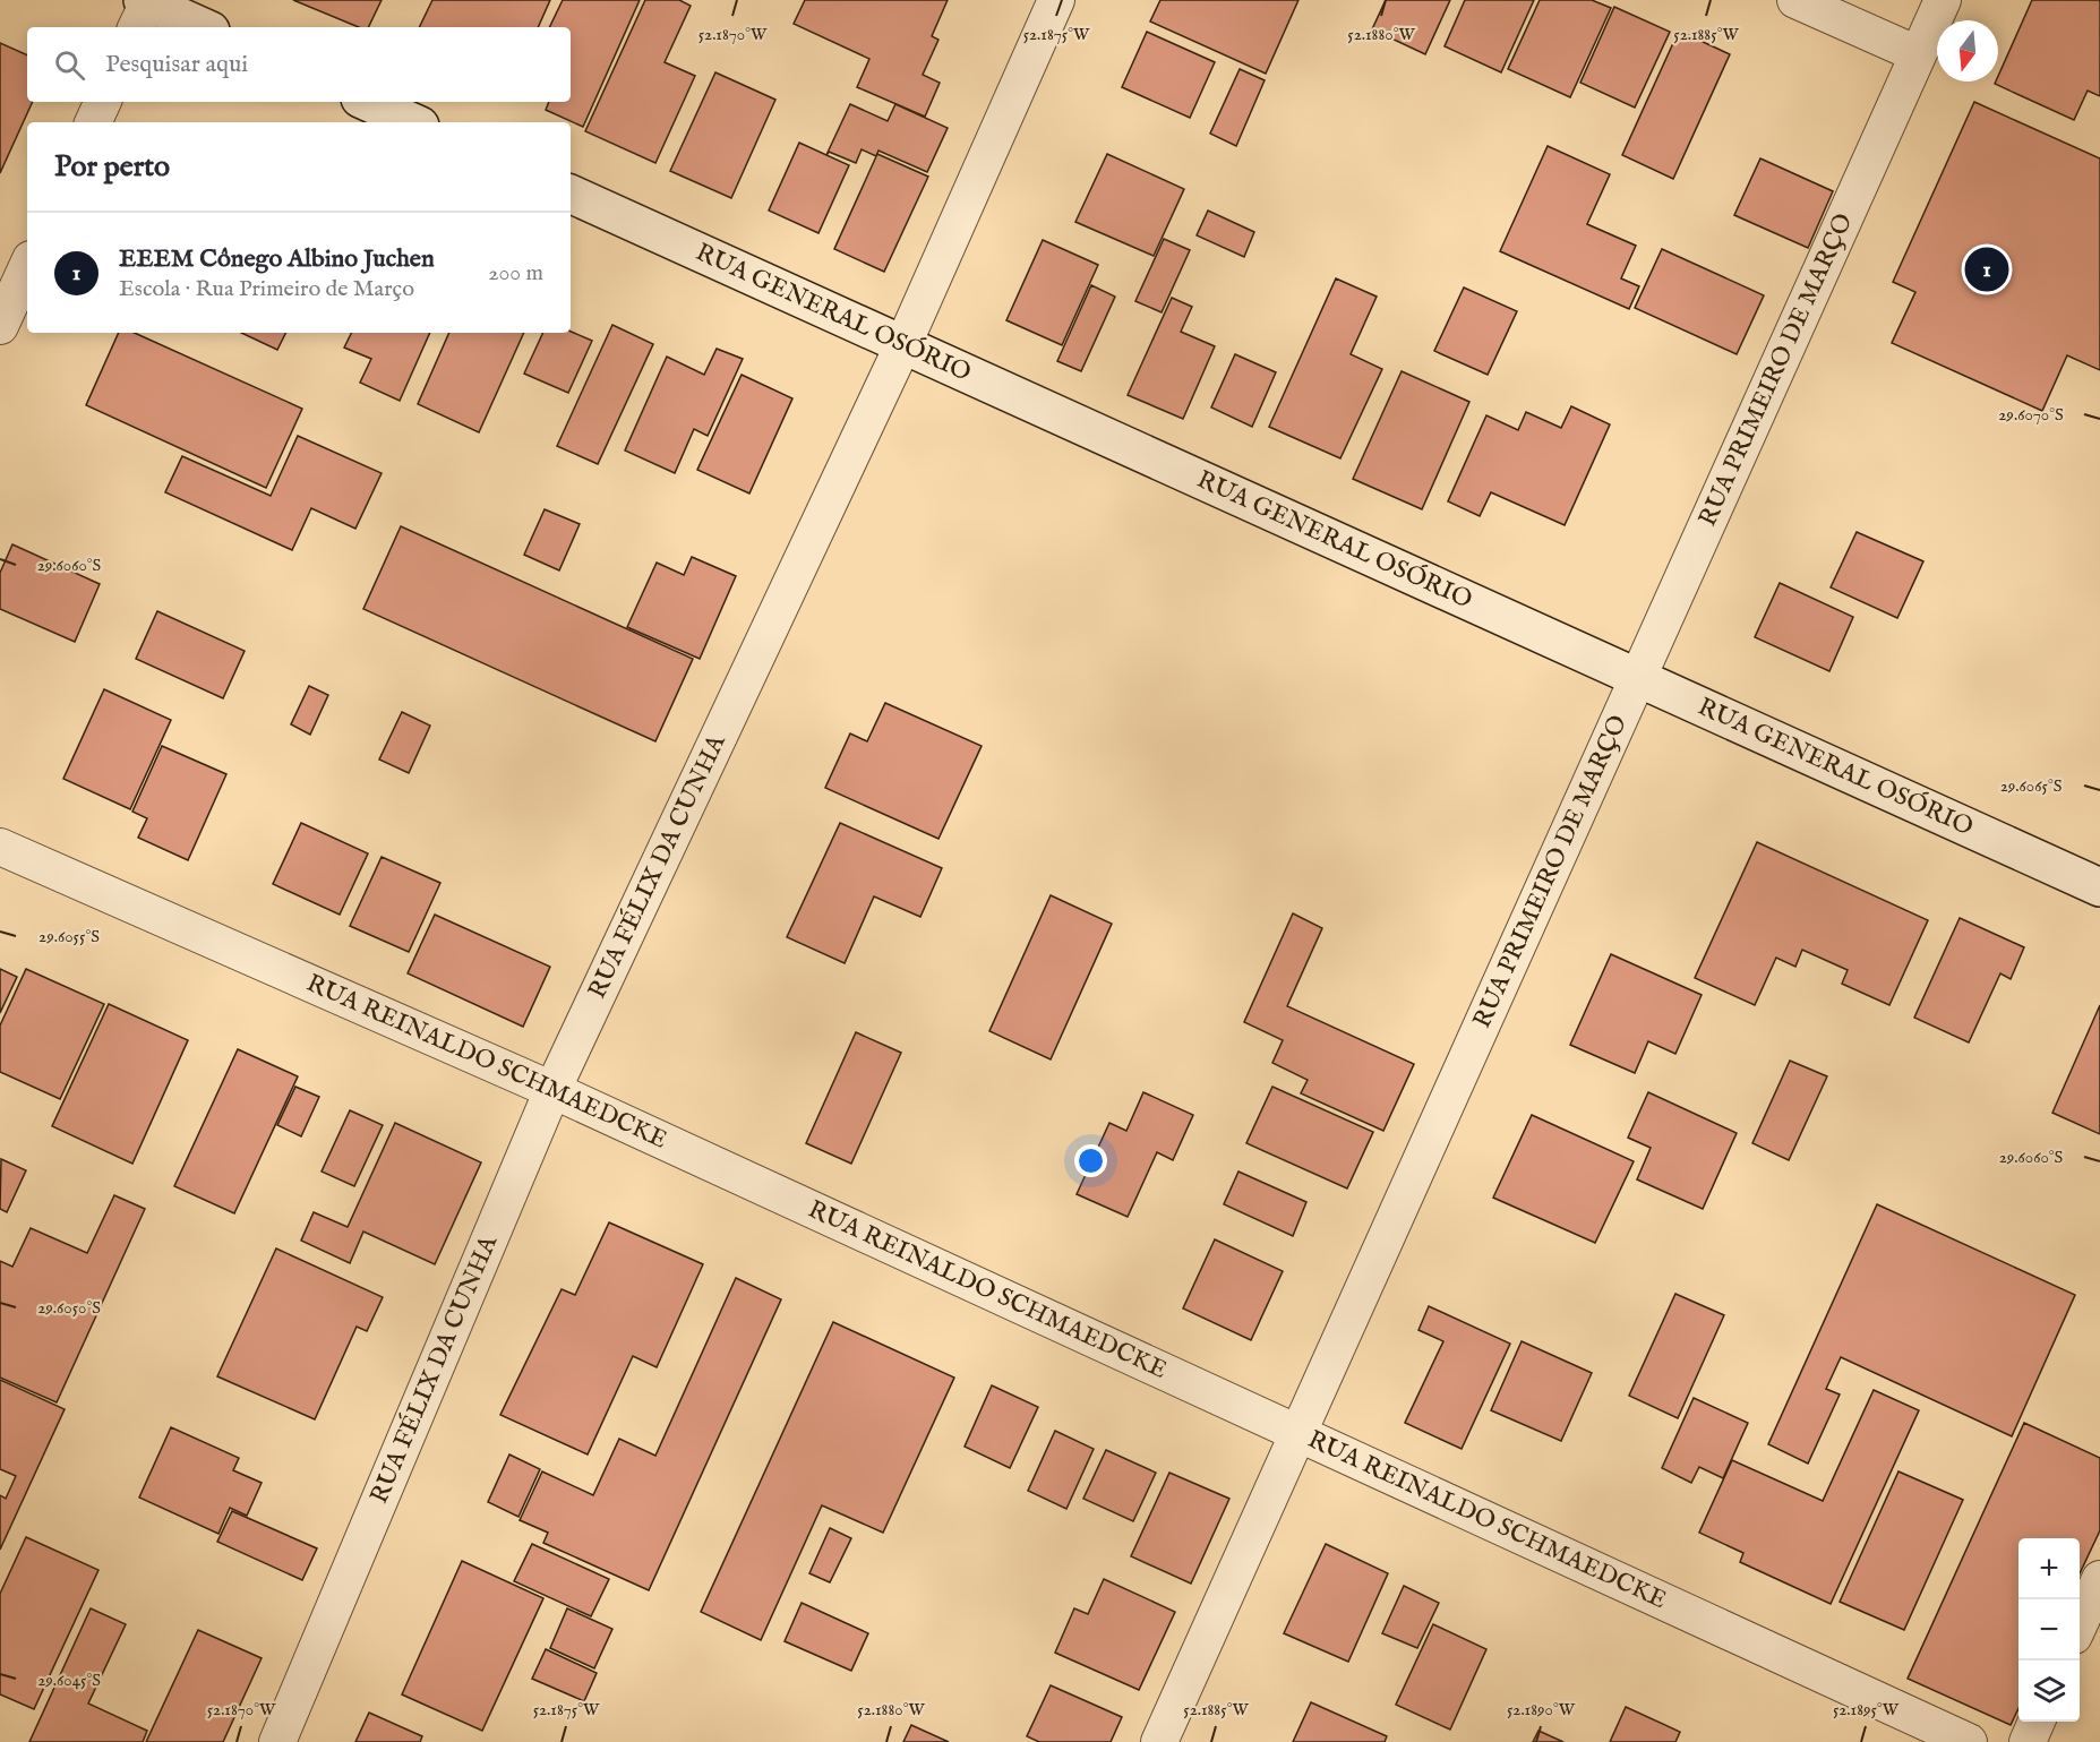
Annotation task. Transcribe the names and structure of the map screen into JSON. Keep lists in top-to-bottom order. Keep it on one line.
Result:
{"streets":{"street":["RUA GENERAL OSÓRIO","RUA PRIMEIRO DE MARÇO","RUA FÉLIX DA CUNHA","RUA REINALDO SCHMAEDCKE"]},"crossings":[["RUA GENERAL OSÓRIO","RUA PRIMEIRO DE MARÇO"],["RUA GENERAL OSÓRIO","RUA FÉLIX DA CUNHA"],["RUA PRIMEIRO DE MARÇO","RUA REINALDO SCHMAEDCKE"],["RUA FÉLIX DA CUNHA","RUA REINALDO SCHMAEDCKE"]],"north":"bottom","page":{"search":"Pesquisar aqui","heading":"Por perto","list":[{"mark":"1","name":"EEEM Cônego Albino Juchen","note":"Escola · Rua Primeiro de Março","value":"200 m"}],"pins":"1","map_buttons":["+","−"]},"coordinates":["52.1870°W","52.1875°W","52.1880°W","52.1885°W","29.6070°S","29.6060°S","29.6065°S","29.6055°S","29.6050°S","29.6045°S","52.1890°W","52.1895°W"]}
